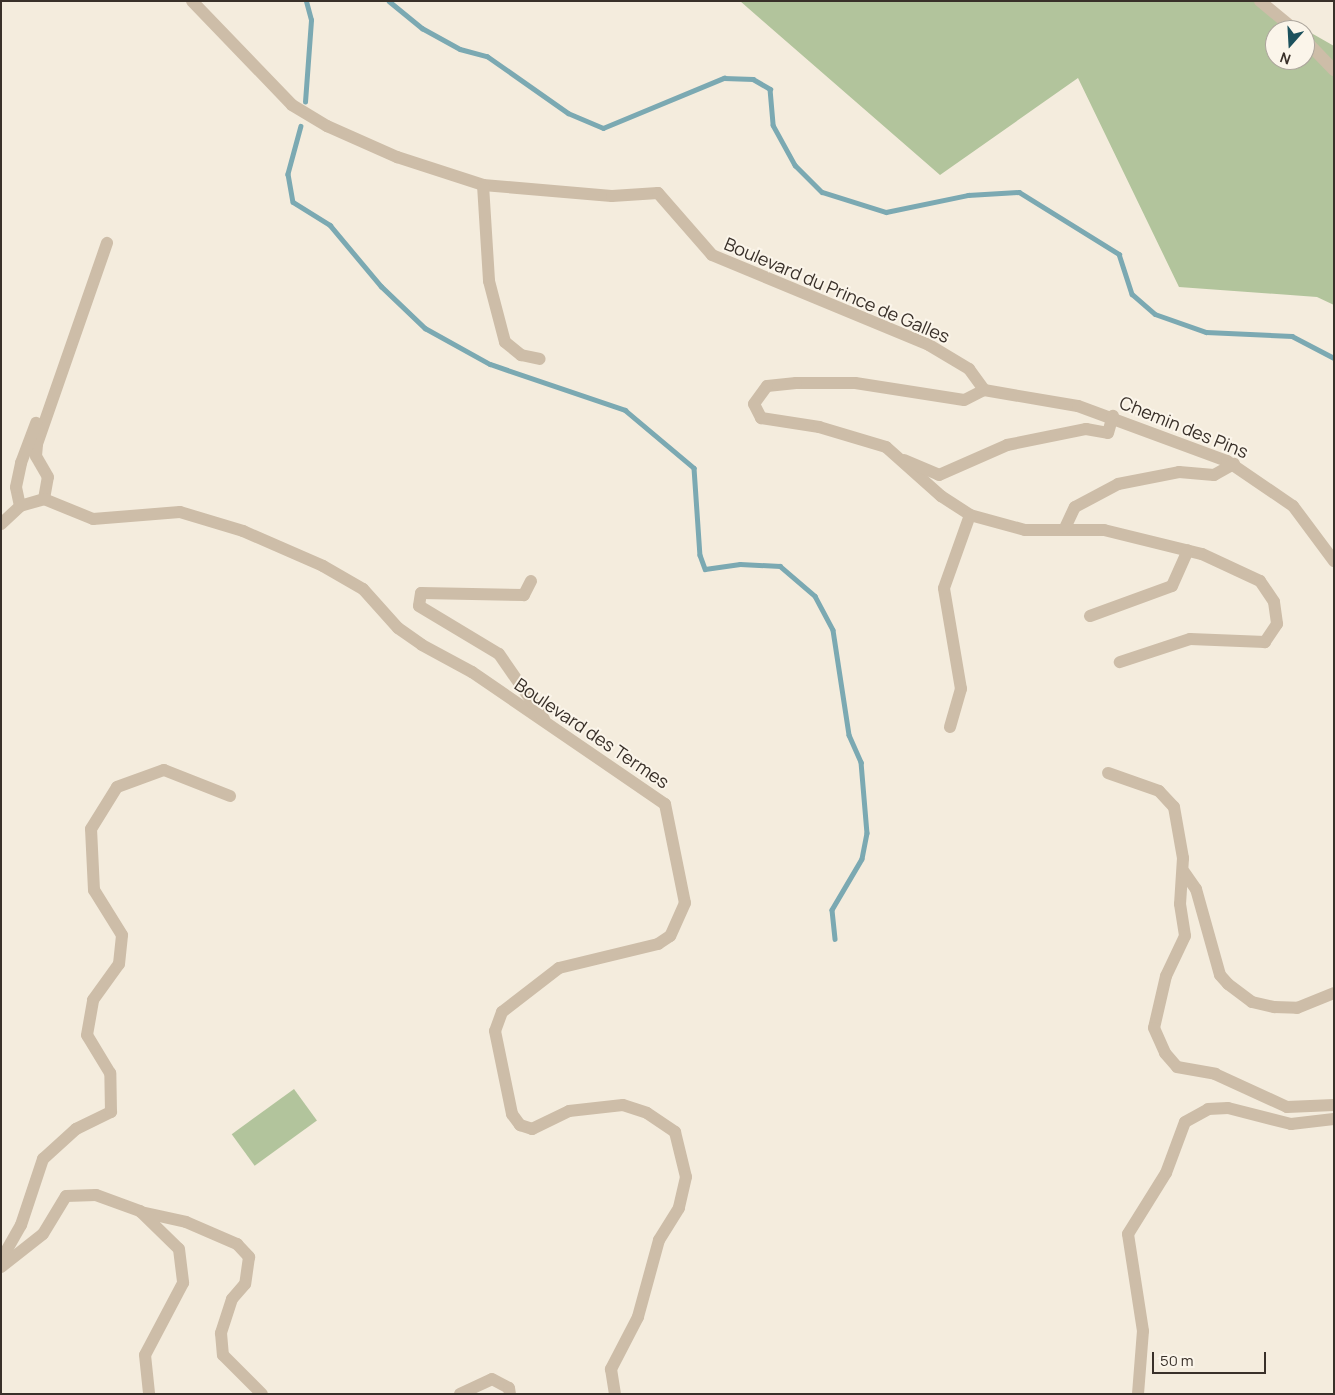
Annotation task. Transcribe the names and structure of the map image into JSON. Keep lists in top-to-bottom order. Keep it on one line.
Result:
{"streets":{"street":["Boulevard du Prince de Galles","Chemin des Pins","Boulevard des Termes"]},"crossings":[["Boulevard du Prince de Galles","Chemin des Pins"]],"scale_bar":"50 m","north":"bottom"}
